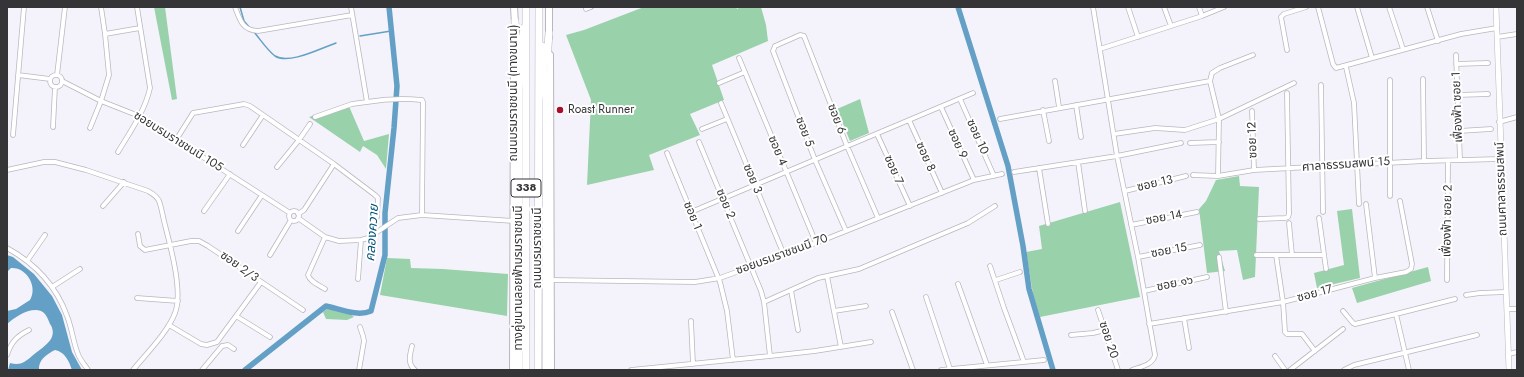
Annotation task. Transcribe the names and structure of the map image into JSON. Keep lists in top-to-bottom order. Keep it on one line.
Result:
{"streets":{"main road":["ถนนบรมราชชนนี (ทางขนาน)","338","ถนนบรมราชชนนี","ทางคู่ขนานลอยฟ้าบรมราชชนนี"],"street":["เฟื่องฟ้า ซอย 1","ซอย 6","ซอย 5","ซอย 10","ซอย 12","ซอยบรมราชชนนี 105","ซอย 9","ซอย 4","ซอย 8","ศาลาธรรมสพน์ 15","ซอย 7","ซอย 3","ซอย 13","ถนนศาลาธรรมสพน์","ซอย 2","ซอย 1","ซอย 14","เฟื่องฟ้า ซอย 2","ซอย 15","ซอยบรมราชชนนี 70","ซอย 2/3","ซอย ๑๖","ซอย 17","ซอย 20"]},"crossings":[["ถนนบรมราชชนนี (ทางขนาน)","ซอยบรมราชชนนี 105"],["เฟื่องฟ้า ซอย 1","ศาลาธรรมสพน์ 15"],["ซอย 6","ซอย 5"],["ซอย 6","ซอยบรมราชชนนี 70"],["ซอย 5","ซอยบรมราชชนนี 70"],["ซอย 10","ซอยบรมราชชนนี 70"],["ซอย 12","ศาลาธรรมสพน์ 15"],["ซอย 9","ซอยบรมราชชนนี 70"],["ซอย 4","ซอยบรมราชชนนี 70"],["ซอย 8","ซอยบรมราชชนนี 70"],["ศาลาธรรมสพน์ 15","ถนนศาลาธรรมสพน์"],["ศาลาธรรมสพน์ 15","เฟื่องฟ้า ซอย 2"],["ซอย 7","ซอยบรมราชชนนี 70"],["ซอย 3","ซอยบรมราชชนนี 70"],["338","ถนนบรมราชชนนี"],["338","ซอยบรมราชชนนี 70"],["ซอย 2","ซอยบรมราชชนนี 70"],["ซอย 1","ซอยบรมราชชนนี 70"],["ถนนบรมราชชนนี","ทางคู่ขนานลอยฟ้าบรมราชชนนี"]],"water":["คลองควาย"],"places":["Roast Runner"]}
